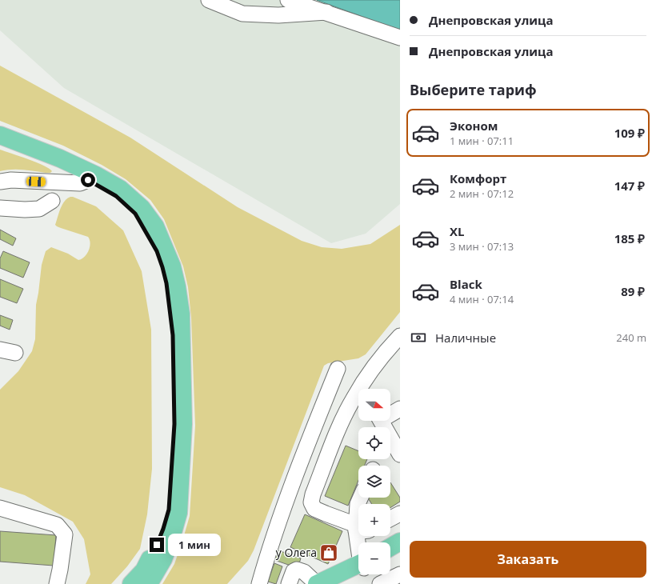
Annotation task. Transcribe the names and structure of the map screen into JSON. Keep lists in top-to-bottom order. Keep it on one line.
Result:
{"places":{"shop":["у Олега"]},"north":"right","page":{"banner":["Днепровская улица","Днепровская улица"],"heading":"Выберите тариф","list":[{"name":"Эконом","note":"1 мин · 07:11","value":"109 ₽"},{"name":"Комфорт","note":"2 мин · 07:12","value":"147 ₽"},{"name":"XL","note":"3 мин · 07:13","value":"185 ₽"},{"name":"Black","note":"4 мин · 07:14","value":"89 ₽"}],"pay":["Наличные","240 m"],"map_buttons":["+","−"],"bubble":"1 мин","buttons":"Заказать"}}
